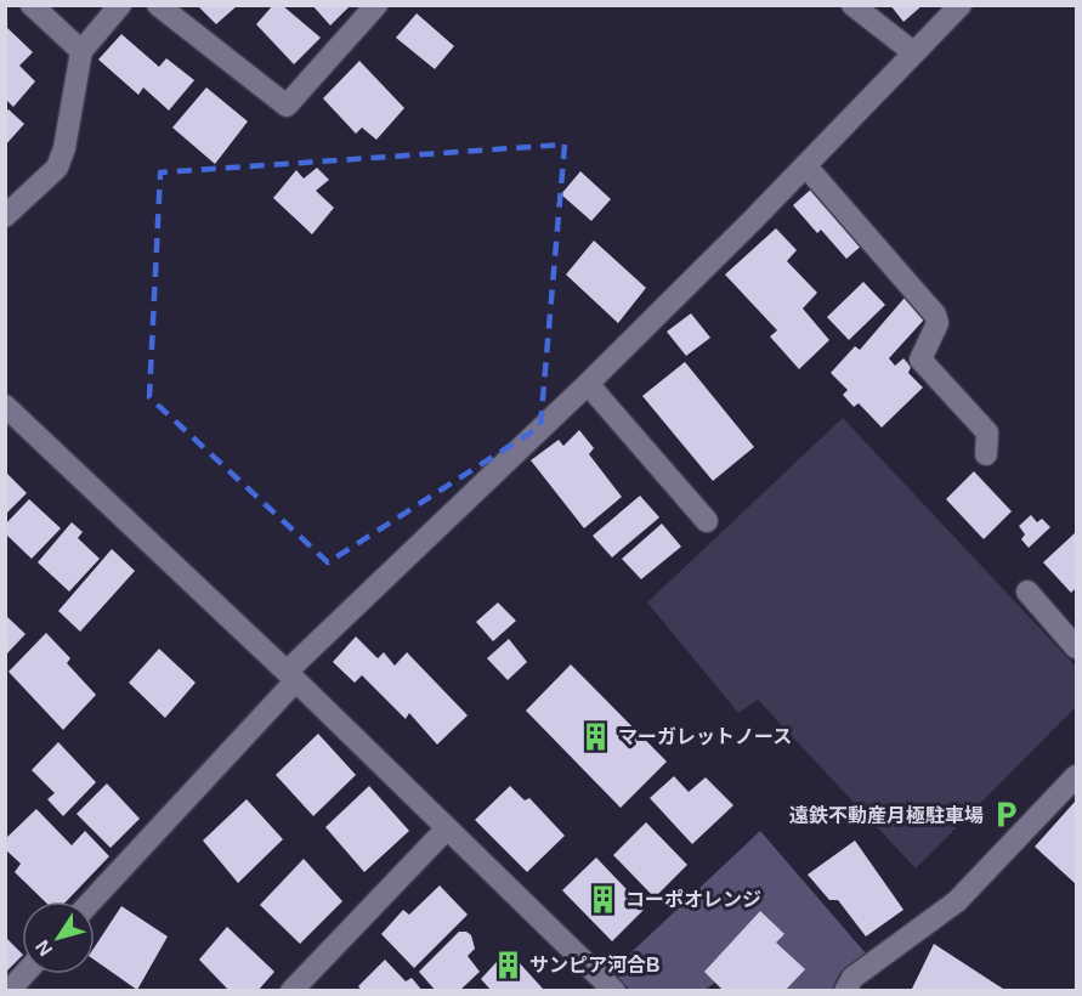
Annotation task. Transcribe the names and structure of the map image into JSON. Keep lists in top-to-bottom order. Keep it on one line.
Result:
{"places":{"building":["マーガレットノース","コーポオレンジ","サンピア河合B"],"parking":["遠鉄不動産月極駐車場"]},"north":"bottom left"}
